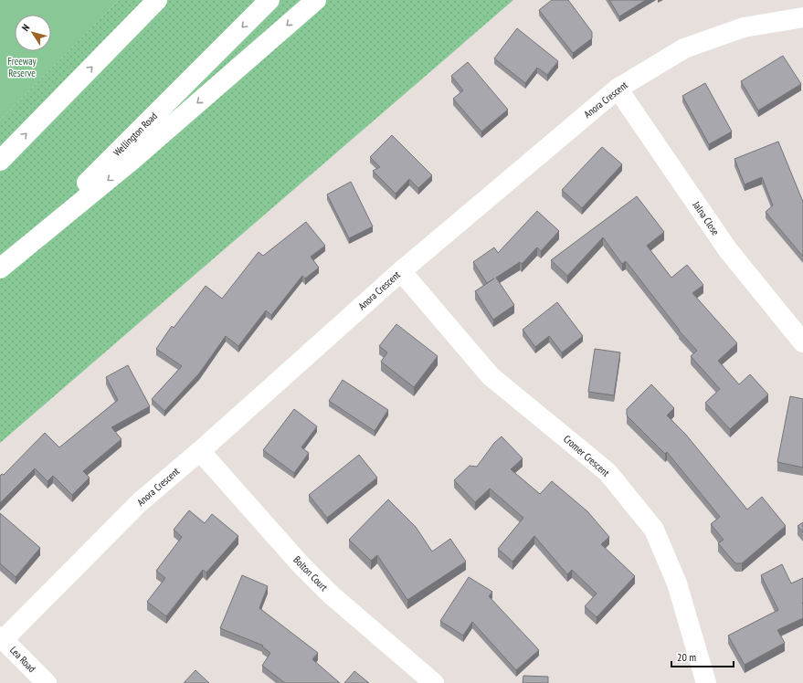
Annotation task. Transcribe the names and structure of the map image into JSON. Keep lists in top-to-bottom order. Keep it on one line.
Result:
{"streets":{"main road":["Anora Crescent","Wellington Road","Jalna Close","Cromer Crescent","Bolton Court","Lea Road"]},"crossings":[["Anora Crescent","Jalna Close"],["Anora Crescent","Cromer Crescent"],["Anora Crescent","Bolton Court"],["Anora Crescent","Lea Road"]],"parks":["Freeway Reserve"],"scale_bar":"20 m","north":"top left"}
